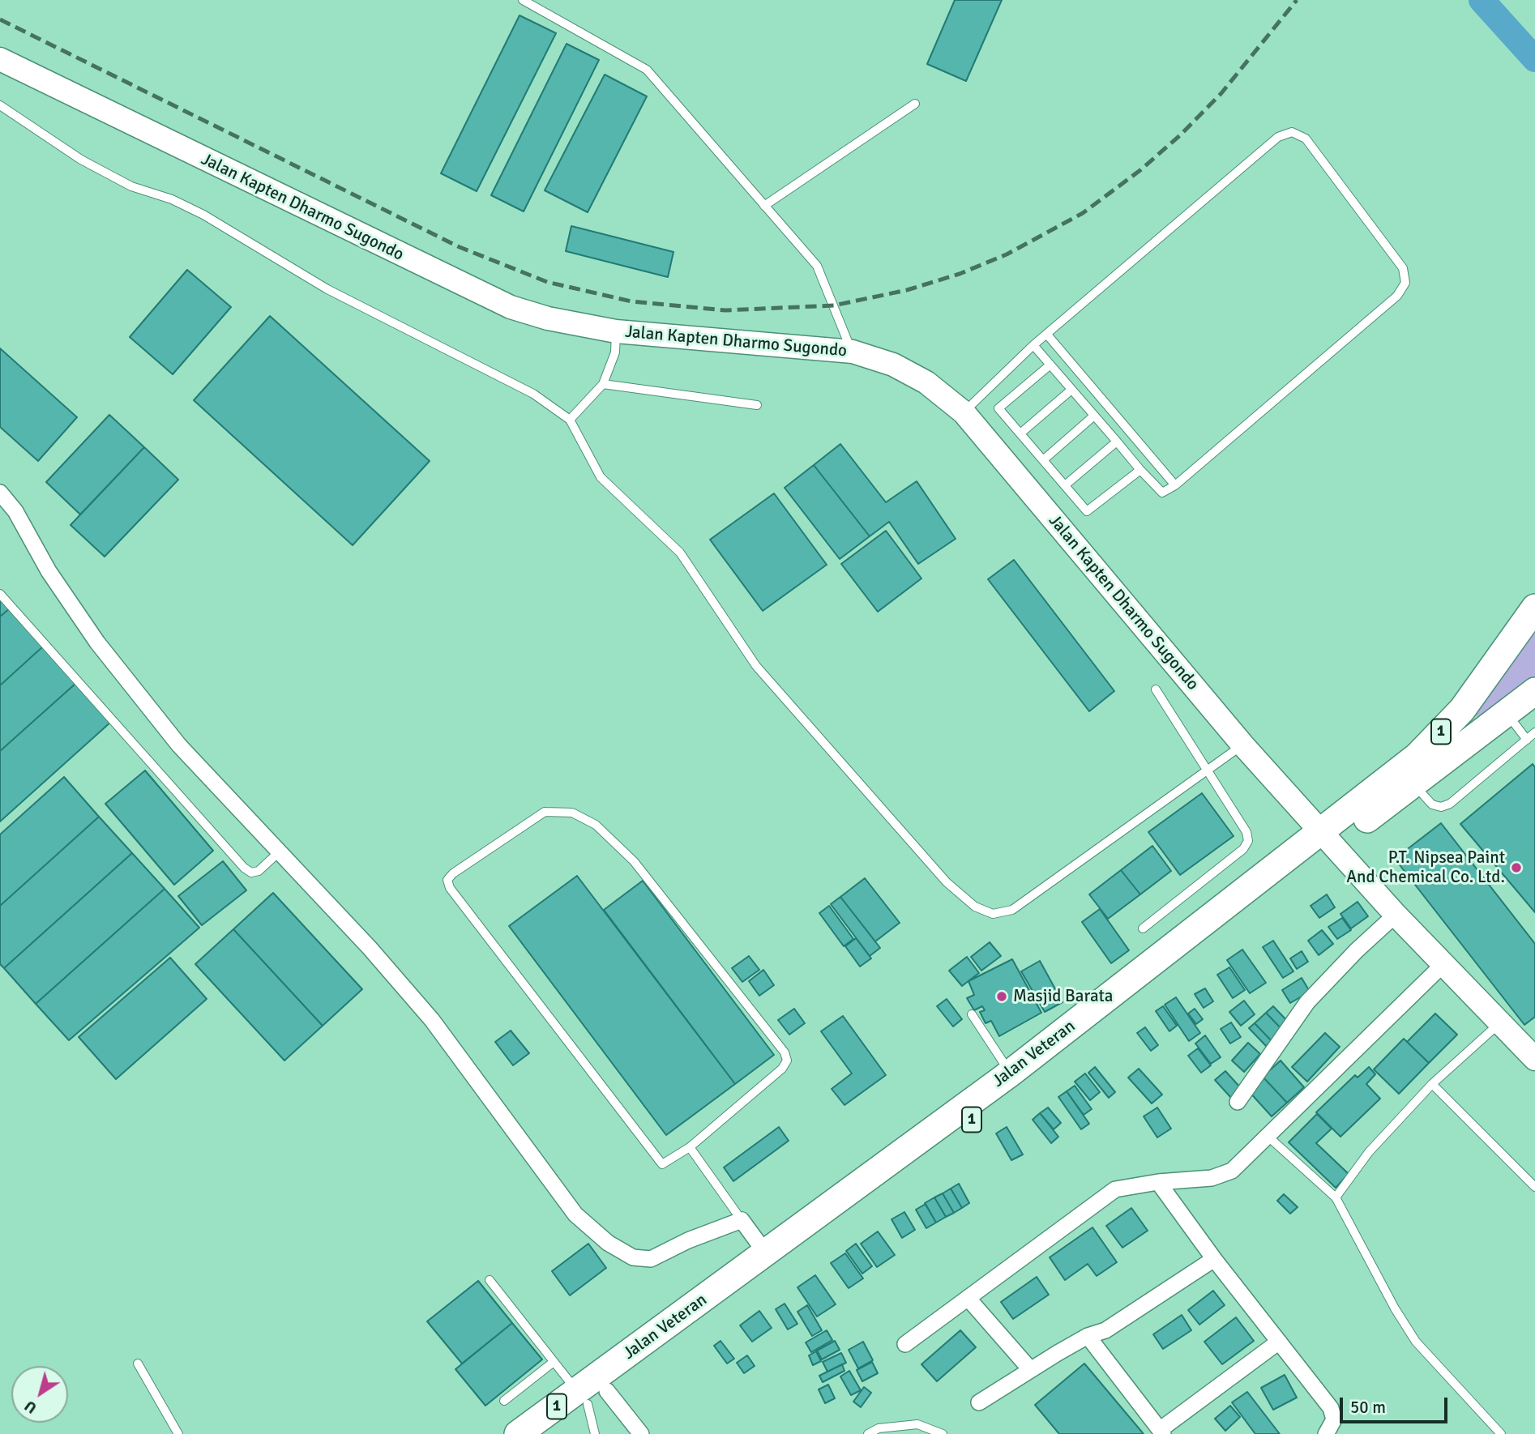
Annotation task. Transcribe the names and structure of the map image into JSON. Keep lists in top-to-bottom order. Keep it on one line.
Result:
{"streets":{"highway":["1","Jalan Veteran"],"main road":["Jalan Kapten Dharmo Sugondo"]},"crossings":[["Jalan Kapten Dharmo Sugondo","Jalan Veteran"]],"places":["P.T. Nipsea Paint And Chemical Co. Ltd.","Masjid Barata"],"scale_bar":"50 m","north":"bottom left"}
